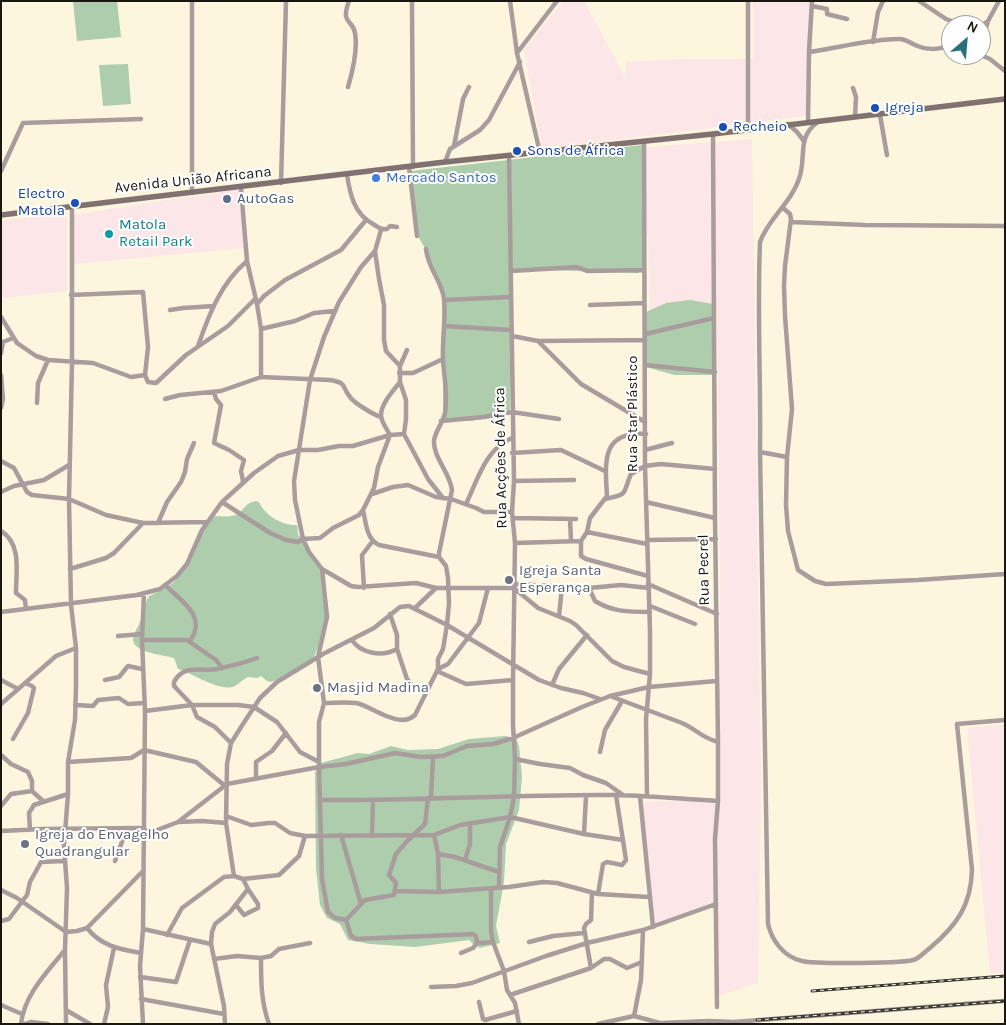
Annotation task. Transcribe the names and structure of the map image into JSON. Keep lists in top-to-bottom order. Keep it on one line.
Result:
{"streets":{"main road":["Avenida União Africana"],"street":["Rua Star Plástico","Rua Acções de África","Rua Pecrel"]},"crossings":[["Avenida União Africana","Rua Star Plástico"],["Avenida União Africana","Rua Acções de África"],["Avenida União Africana","Rua Pecrel"]],"places":["Igreja","Recheio","Sons de África","Mercado Santos","AutoGas","Electro Matola","Matola Retail Park","Igreja Santa Esperança","Masjid Madina","Igreja do Envagelho Quadrangular"],"north":"top right"}
